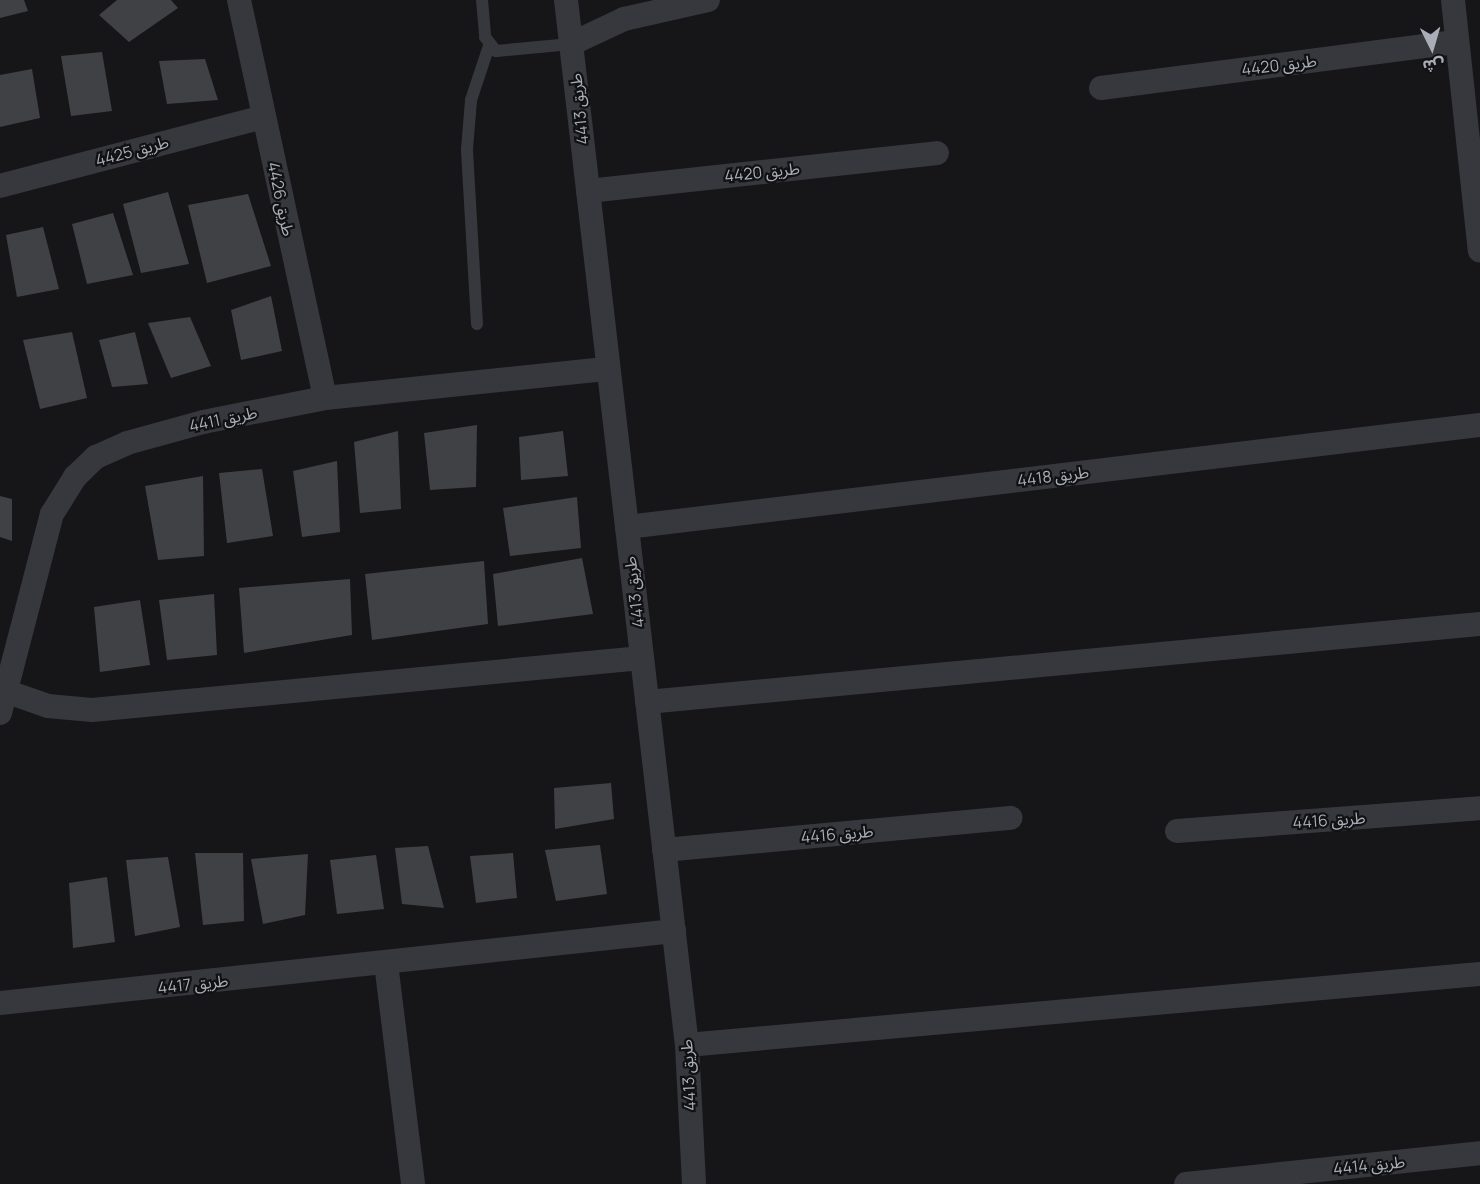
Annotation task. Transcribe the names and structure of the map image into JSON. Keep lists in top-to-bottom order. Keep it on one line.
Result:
{"streets":{"street":["طريق 4420","طريق 4413","طريق 4425","طريق 4426","طريق 4411","طريق 4418","طريق 4416","طريق 4417","طريق 4414"]},"crossings":[["طريق 4420","طريق 4413"],["طريق 4413","طريق 4411"],["طريق 4413","طريق 4418"],["طريق 4413","طريق 4416"],["طريق 4413","طريق 4417"],["طريق 4425","طريق 4426"],["طريق 4426","طريق 4411"]],"north":"bottom"}
